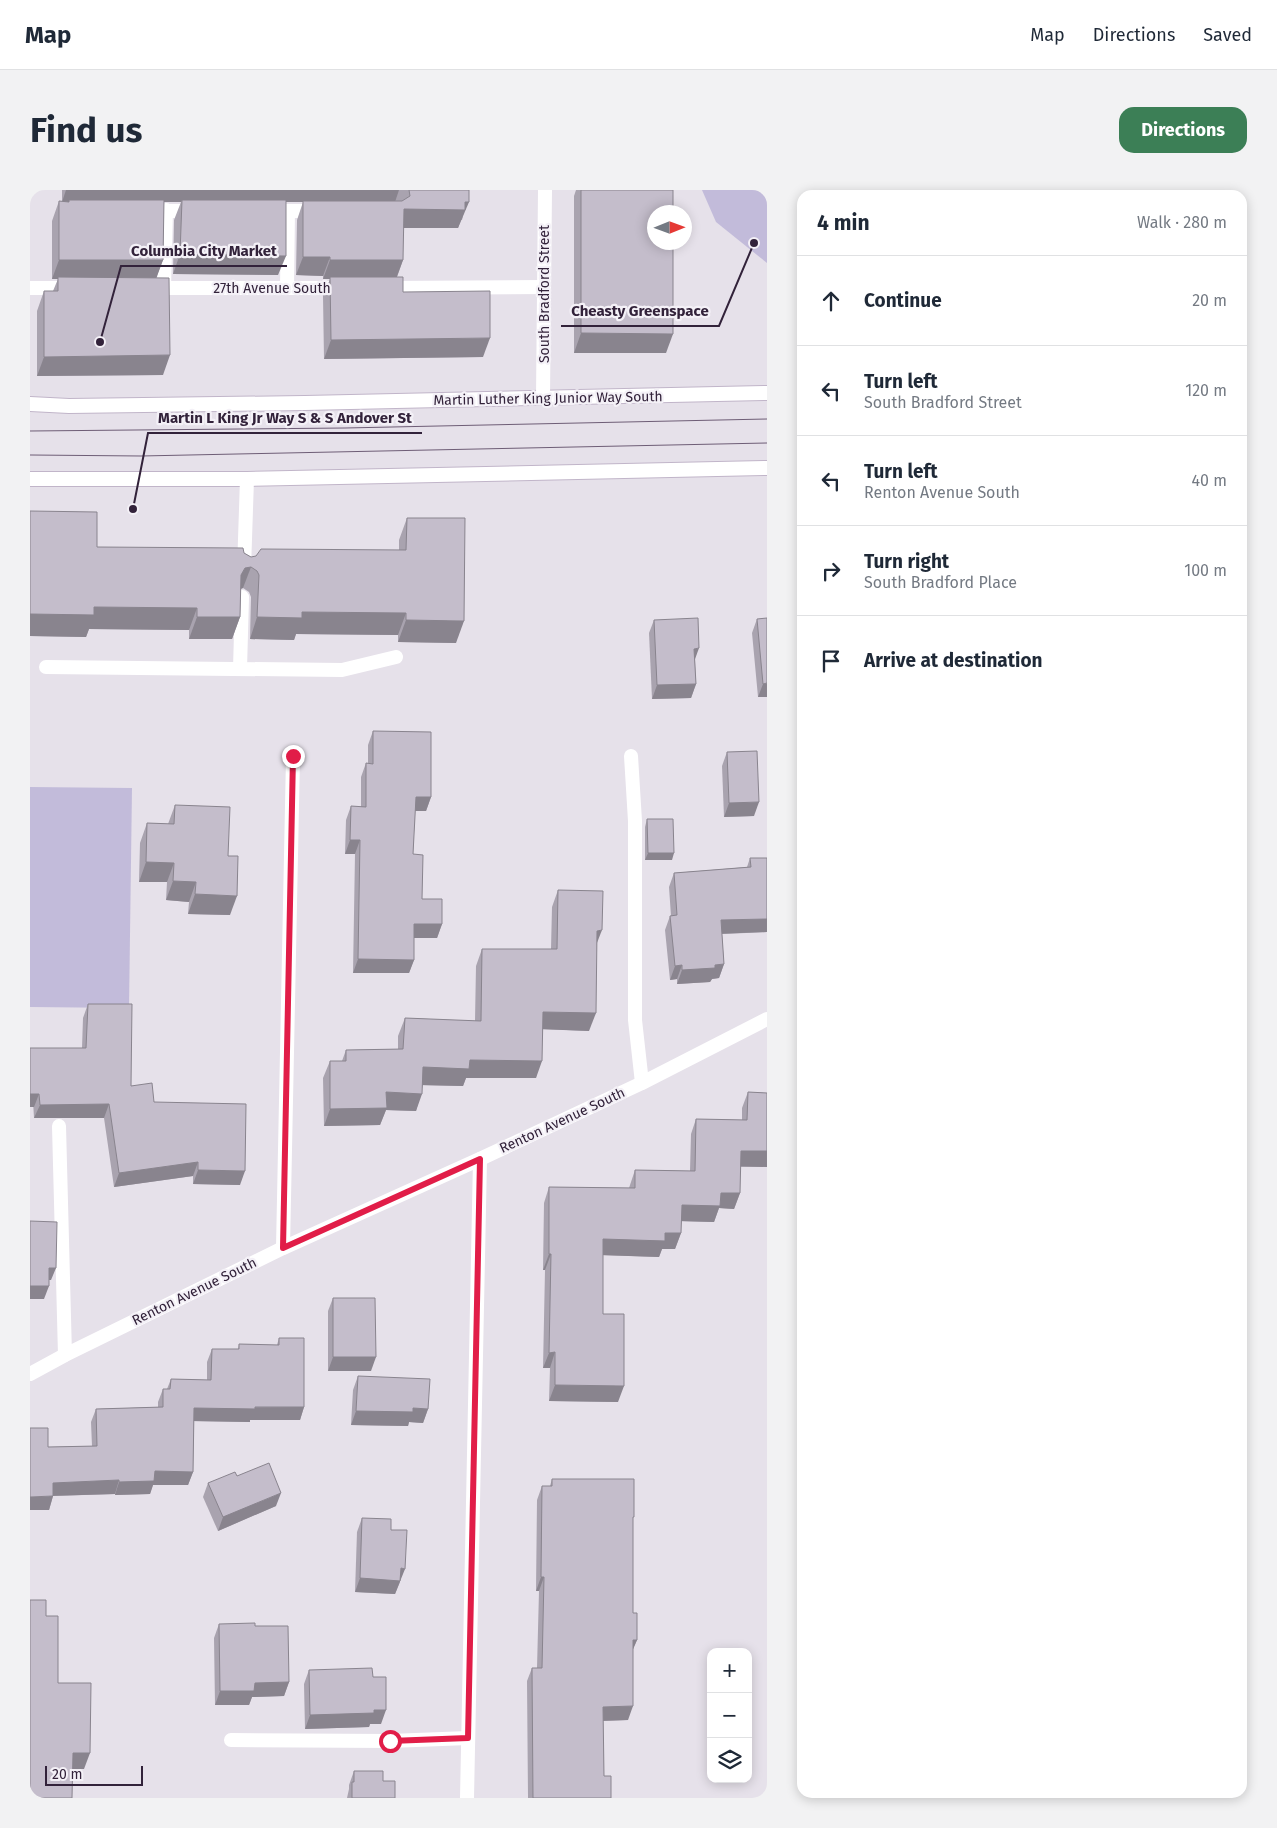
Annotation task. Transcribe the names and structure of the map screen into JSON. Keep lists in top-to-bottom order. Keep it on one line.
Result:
{"streets":{"street":["27th Avenue South","South Bradford Street","Martin Luther King Junior Way South","Renton Avenue South"]},"crossings":[["South Bradford Street","Martin Luther King Junior Way South"]],"places":["Cheasty Greenspace","Columbia City Market","Martin L King Jr Way S & S Andover St"],"scale_bar":"20 m","north":"right","page":{"header":"Map","nav":["Map","Directions","Saved"],"buttons":"Directions","title":"Find us","heading":["4 min","Walk · 280 m"],"list":[["Continue","20 m"],["Turn left","South Bradford Street","120 m"],["Turn left","Renton Avenue South","40 m"],["Turn right","South Bradford Place","100 m"],"Arrive at destination"],"map_buttons":["+","−"],"scale":"20 m"}}
